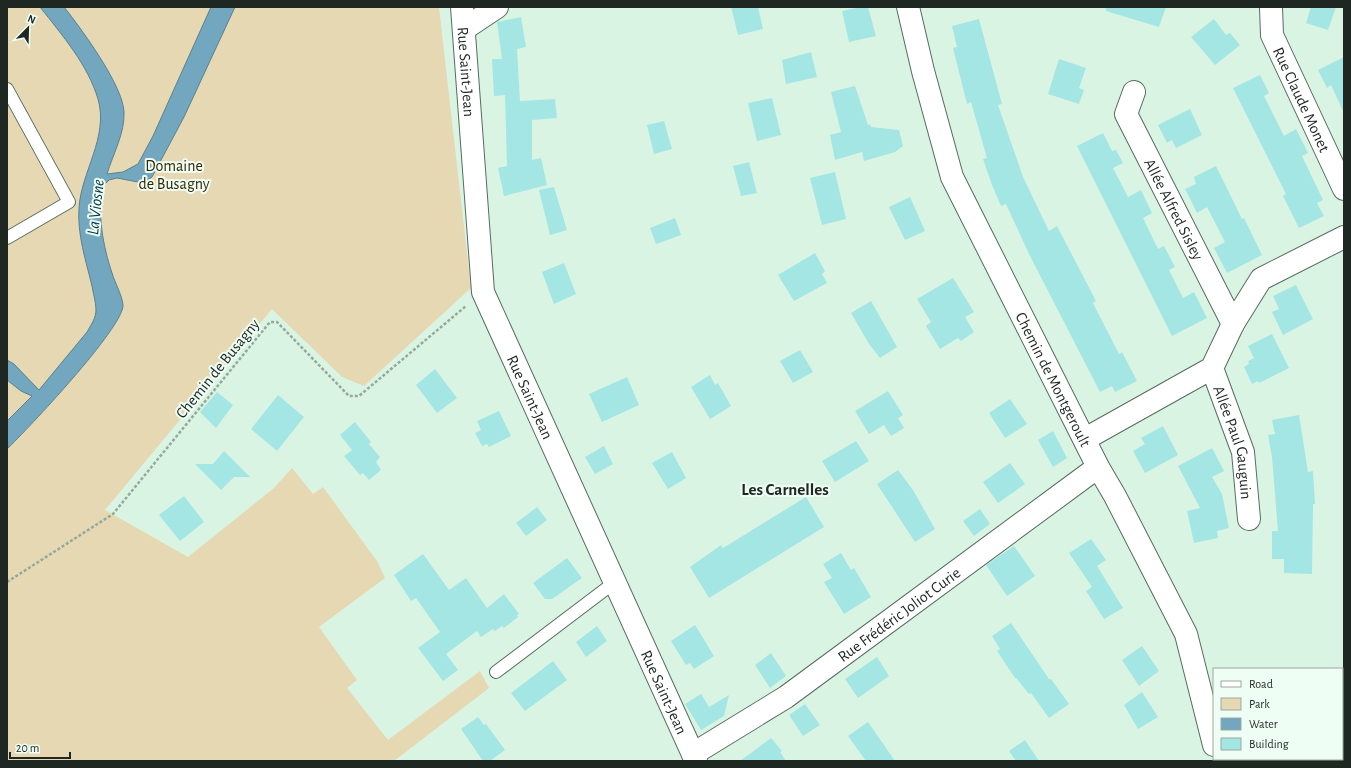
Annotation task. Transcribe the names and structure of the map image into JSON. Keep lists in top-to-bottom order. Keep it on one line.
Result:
{"streets":{"street":["Rue Saint-Jean","Rue Claude Monet","Allée Alfred Sisley","Chemin de Montgeroult","Allée Paul Gauguin","Rue Frédéric Joliot Curie"],"path":["Chemin de Busagny"]},"crossings":[["Rue Saint-Jean","Chemin de Busagny"],["Rue Saint-Jean","Rue Frédéric Joliot Curie"],["Chemin de Montgeroult","Rue Frédéric Joliot Curie"]],"districts":["Les Carnelles"],"water":["La Viosne"],"parks":["Domaine de Busagny"],"legend":["Road","Park","Water","Building"],"scale_bar":"20 m","north":"top right"}
